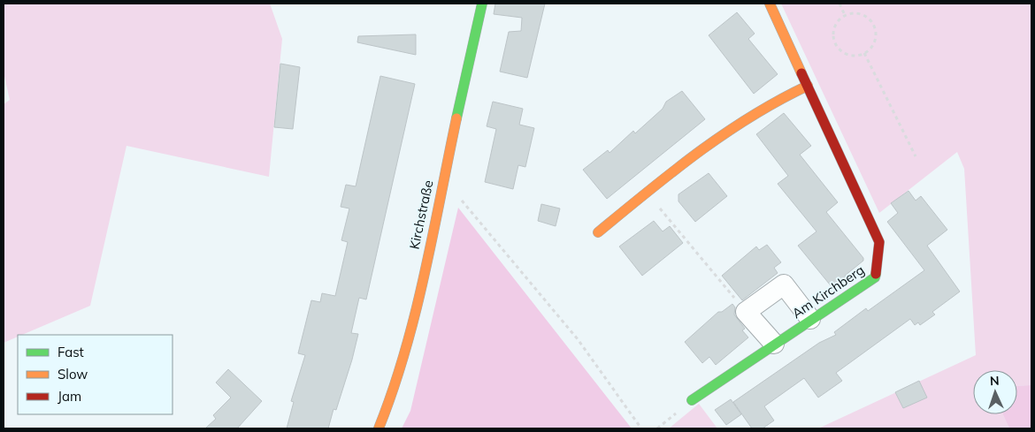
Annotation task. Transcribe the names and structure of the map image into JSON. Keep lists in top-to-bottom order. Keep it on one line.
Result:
{"streets":{"street":["Kirchstraße","Am Kirchberg"]},"legend":["Fast","Slow","Jam"],"north":"top"}
